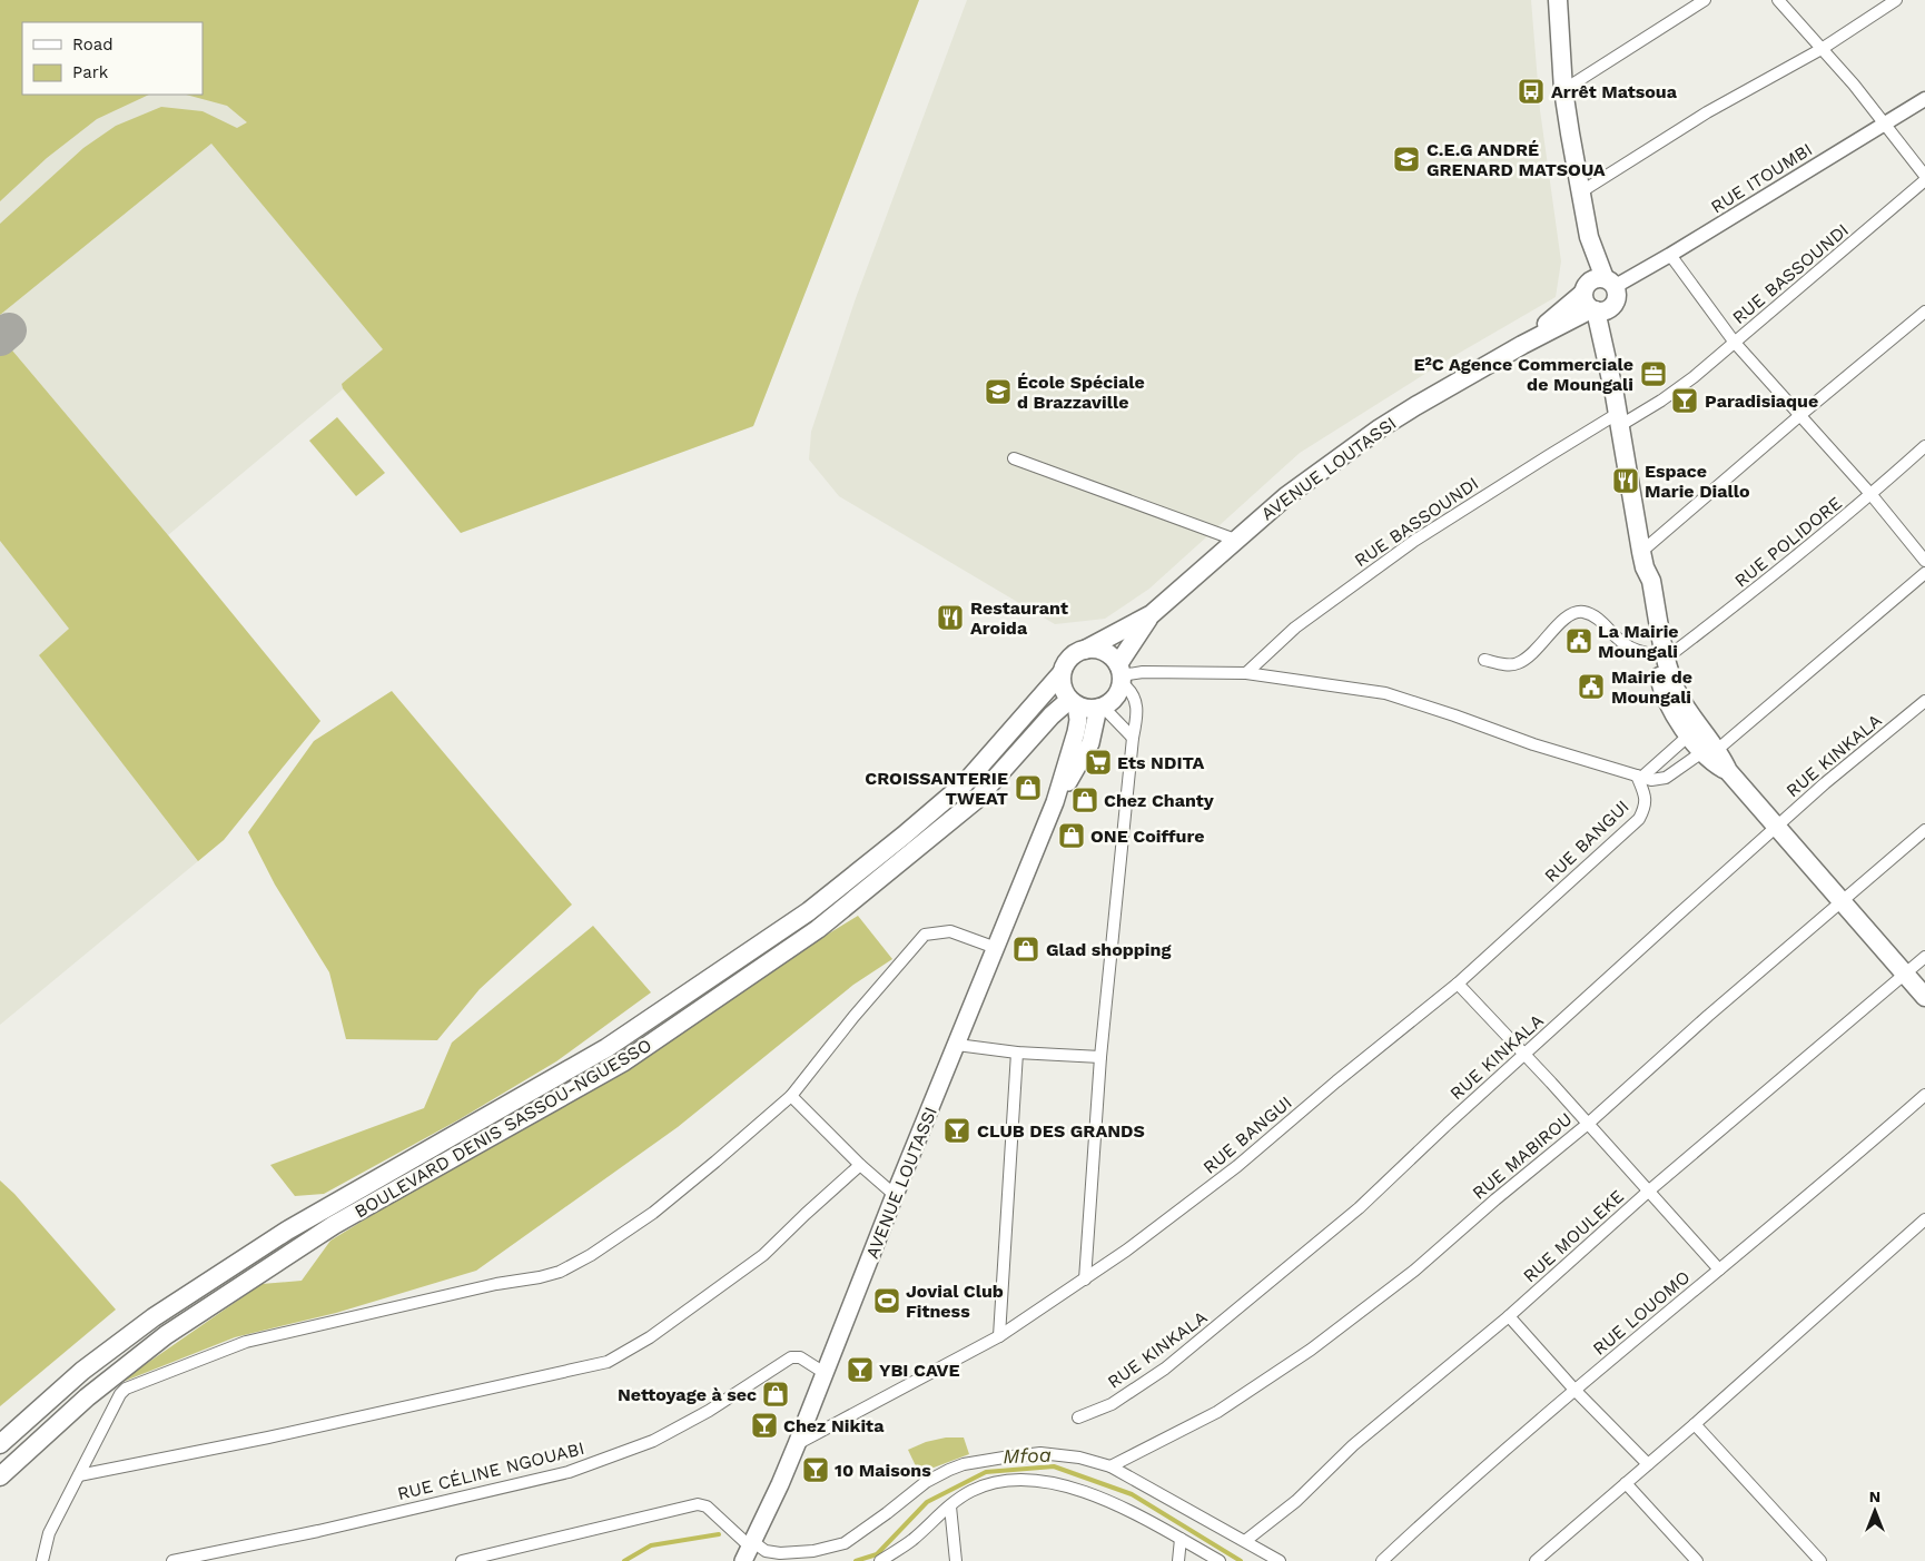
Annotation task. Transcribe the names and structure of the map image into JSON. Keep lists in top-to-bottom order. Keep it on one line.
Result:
{"streets":{"main road":["AVENUE LOUTASSI","BOULEVARD DENIS SASSOU-NGUESSO"],"street":["RUE ITOUMBI","RUE BASSOUNDI","RUE POLIDORE","RUE KINKALA","RUE BANGUI","RUE MABIROU","RUE MOULEKE","RUE LOUOMO","RUE CÉLINE NGOUABI"]},"crossings":[["AVENUE LOUTASSI","RUE BANGUI"],["AVENUE LOUTASSI","BOULEVARD DENIS SASSOU-NGUESSO"],["AVENUE LOUTASSI","RUE CÉLINE NGOUABI"]],"water":["Mfoa"],"places":{"bus stop":["Arrêt Matsoua"],"school or university":["C.E.G ANDRÉ GRENARD MATSOUA","École Spéciale d Brazzaville"],"office":["E²C Agence Commerciale de Moungali"],"bar":["Paradisiaque","CLUB DES GRANDS","YBI CAVE","Chez Nikita","10 Maisons"],"restaurant":["Espace Marie Diallo","Restaurant Aroida"],"public building":["La Mairie Moungali","Mairie de Moungali"],"supermarket":["Ets NDITA"],"shop":["CROISSANTERIE TWEAT","Chez Chanty","ONE Coiffure","Glad shopping","Nettoyage à sec"],"sports":["Jovial Club Fitness"]},"legend":["Road","Park"],"north":"top"}
